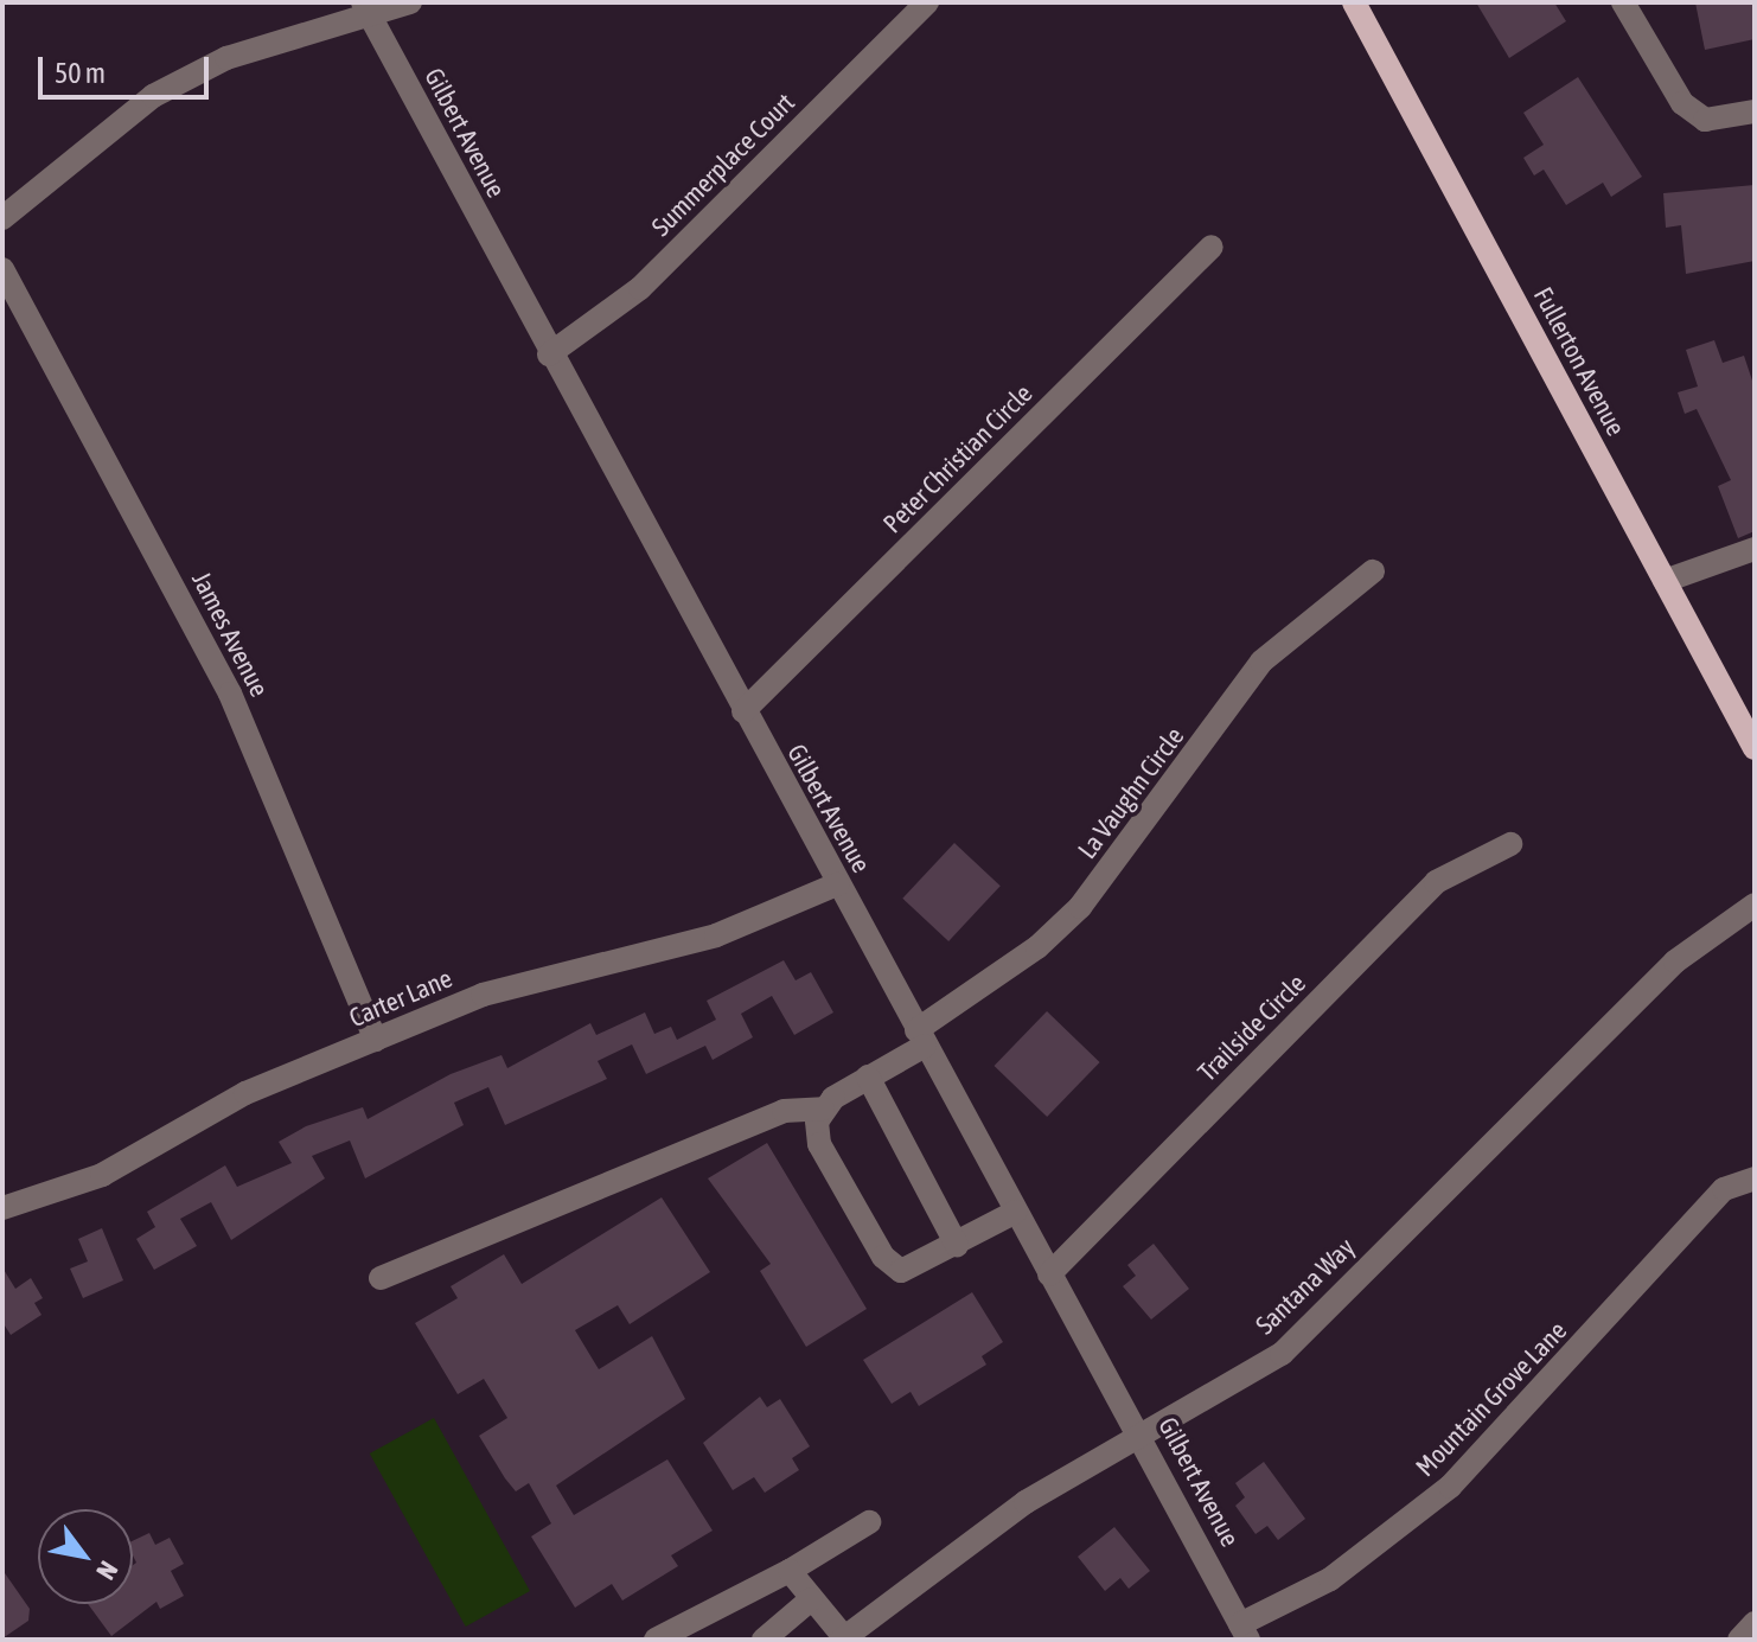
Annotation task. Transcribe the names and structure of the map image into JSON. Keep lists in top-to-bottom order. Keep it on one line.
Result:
{"streets":{"main road":["Fullerton Avenue"],"street":["Gilbert Avenue","Summerplace Court","Peter Christian Circle","James Avenue","La Vaughn Circle","Carter Lane","Trailside Circle","Santana Way","Mountain Grove Lane"]},"crossings":[["Gilbert Avenue","Summerplace Court"],["Gilbert Avenue","Peter Christian Circle"],["Gilbert Avenue","La Vaughn Circle"],["Gilbert Avenue","Carter Lane"],["Gilbert Avenue","Trailside Circle"],["Gilbert Avenue","Santana Way"],["Gilbert Avenue","Mountain Grove Lane"],["James Avenue","Carter Lane"]],"scale_bar":"50 m","north":"bottom right"}
